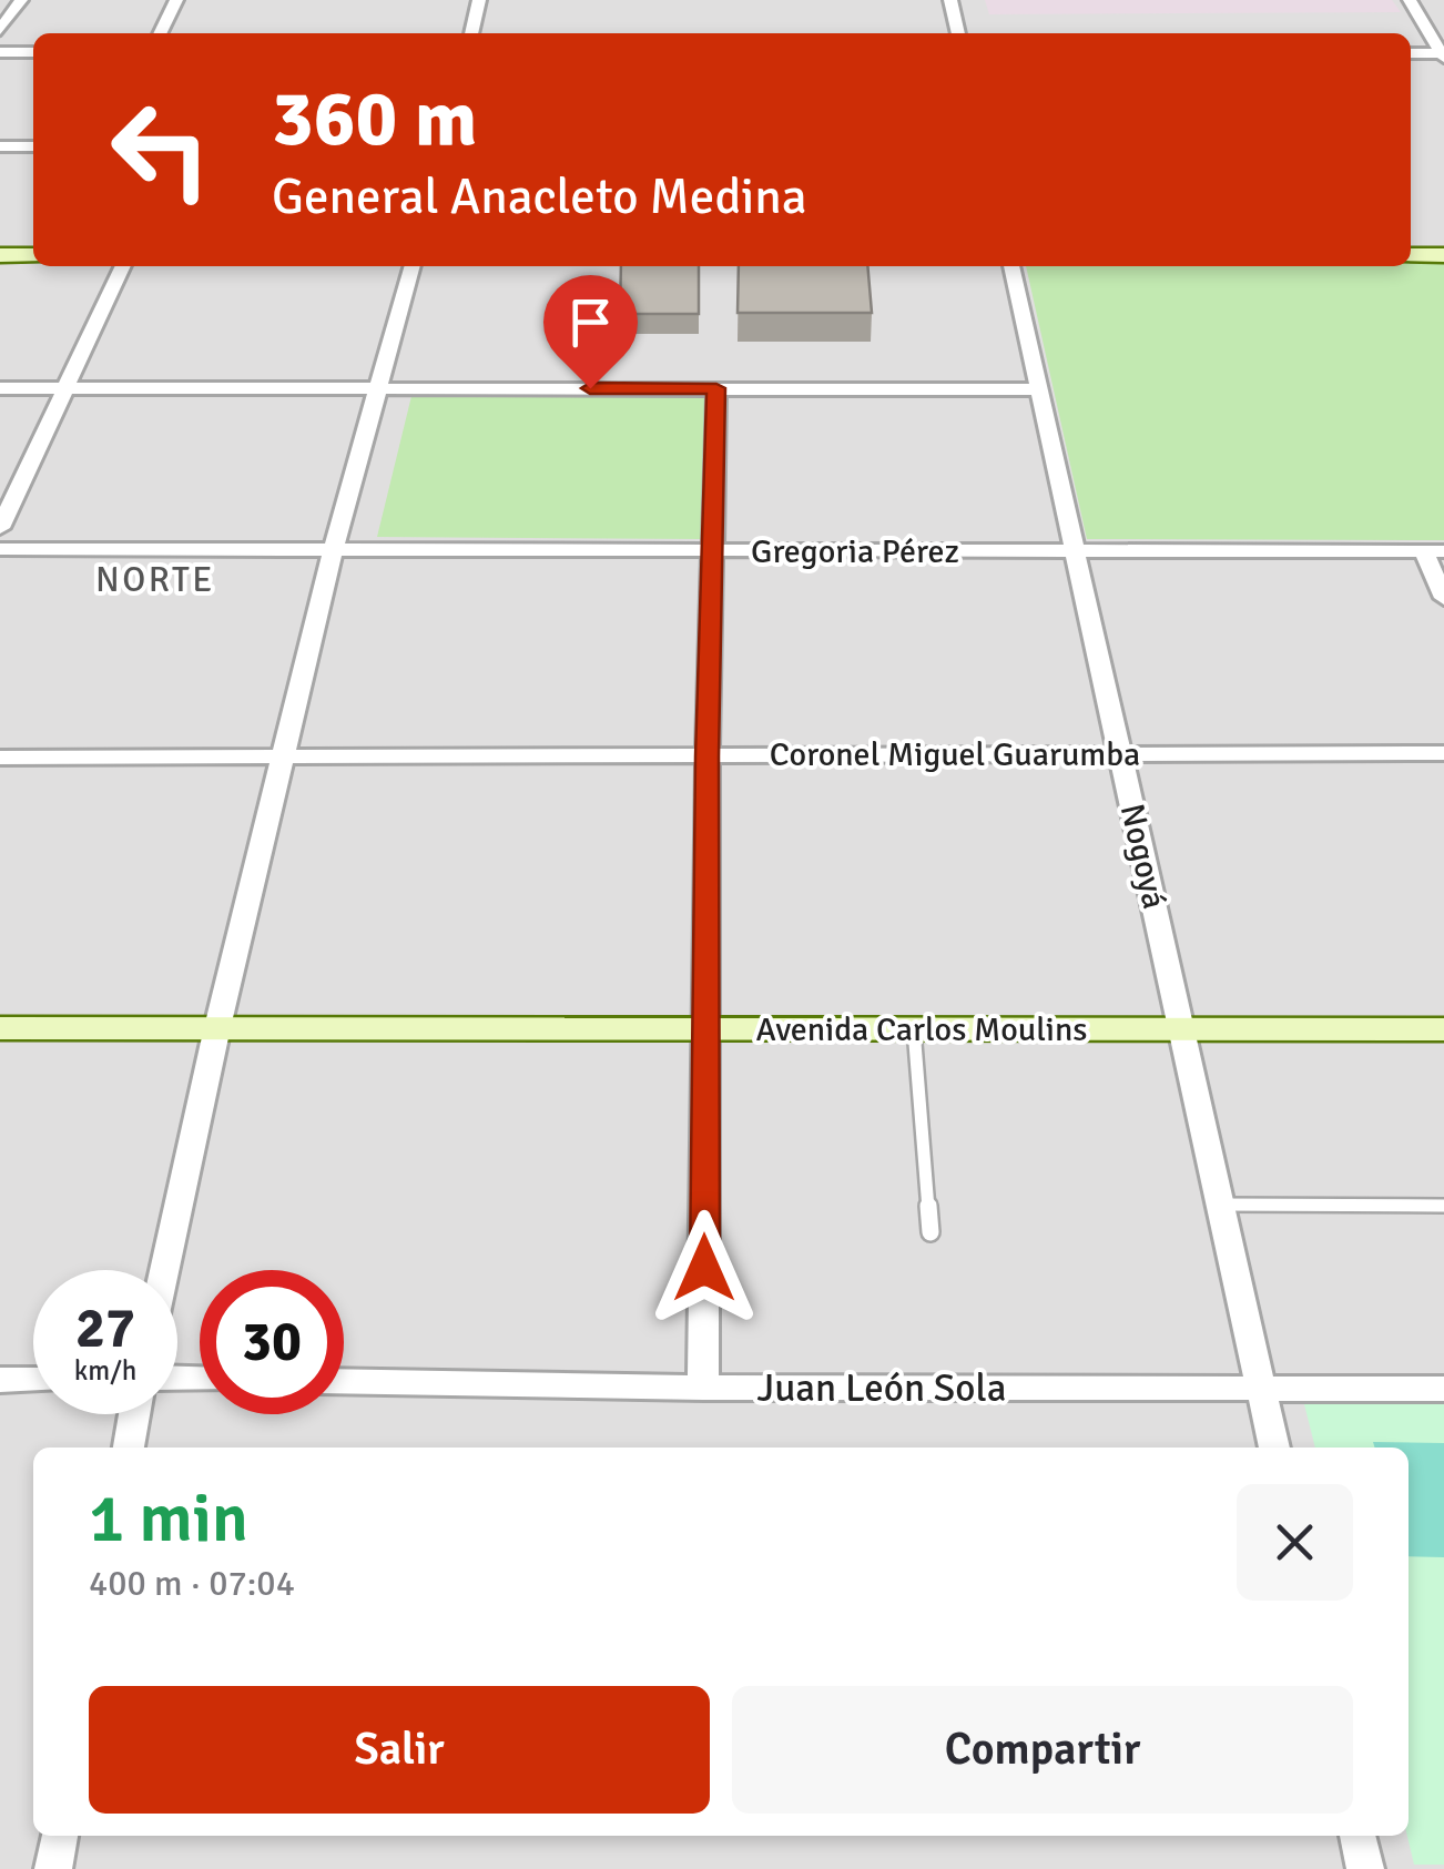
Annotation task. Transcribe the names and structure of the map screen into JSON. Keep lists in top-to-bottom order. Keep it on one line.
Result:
{"streets":{"street":["Gregoria Pérez","Coronel Miguel Guarumba","Nogoyá","Avenida Carlos Moulins","Juan León Sola"]},"crossings":[["Gregoria Pérez","Nogoyá"],["Coronel Miguel Guarumba","Nogoyá"],["Nogoyá","Avenida Carlos Moulins"],["Nogoyá","Juan León Sola"]],"districts":["NORTE"],"page":{"turn":["360 m","General Anacleto Medina"],"speed":"27 km/h","limit":"30","heading":["1 min","400 m · 07:04"],"buttons":["Salir","Compartir"]}}
